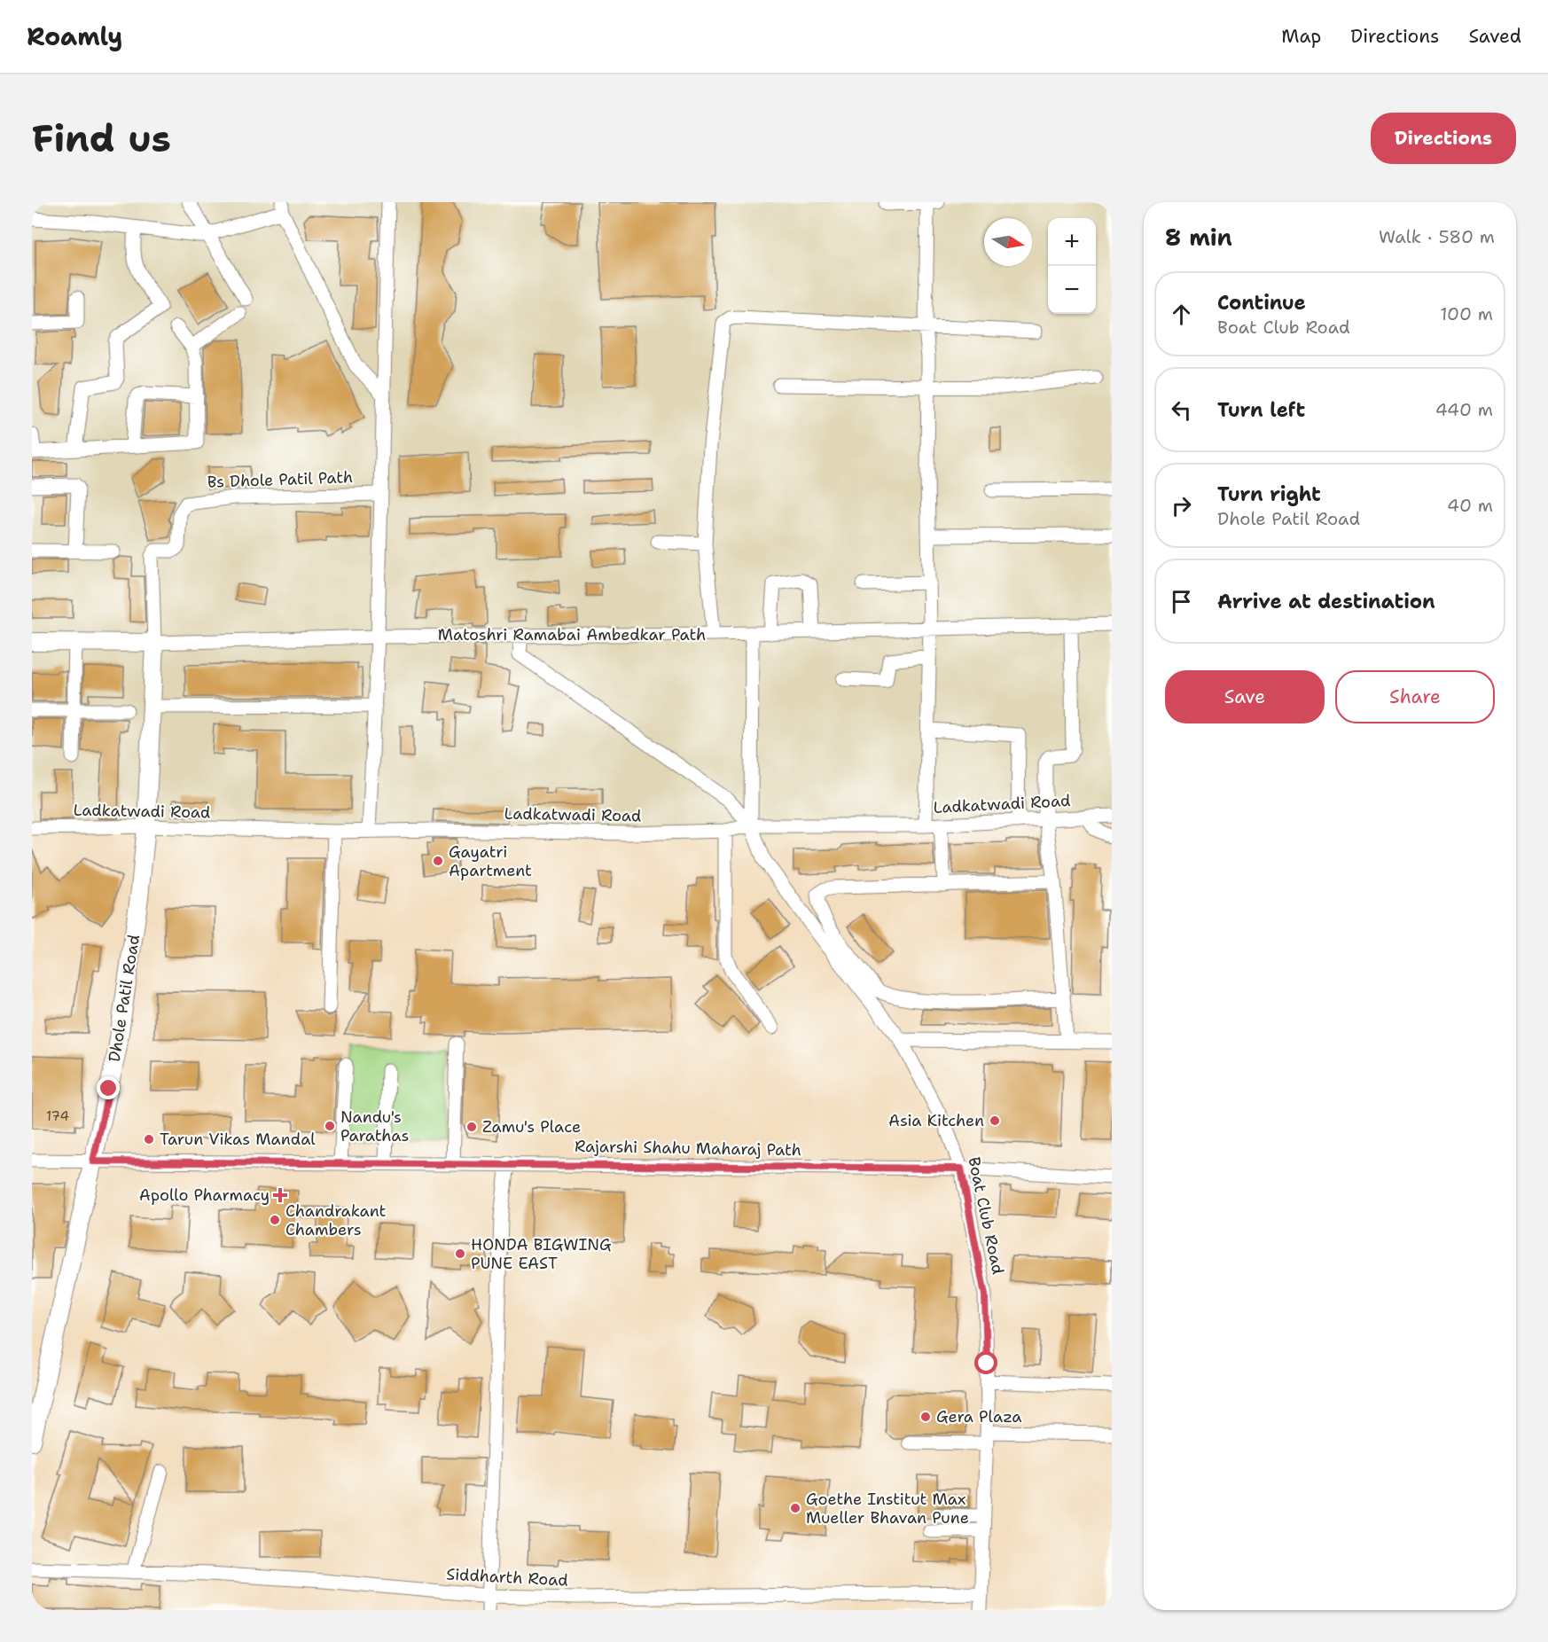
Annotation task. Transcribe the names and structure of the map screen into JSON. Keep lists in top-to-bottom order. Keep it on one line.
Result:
{"streets":{"street":["Bs Dhole Patil Path","Matoshri Ramabai Ambedkar Path","Ladkatwadi Road","Dhole Patil Road","Rajarshi Shahu Maharaj Path","Boat Club Road","Siddharth Road"]},"crossings":[["Bs Dhole Patil Path","Matoshri Ramabai Ambedkar Path"],["Bs Dhole Patil Path","Dhole Patil Road"],["Matoshri Ramabai Ambedkar Path","Dhole Patil Road"],["Ladkatwadi Road","Dhole Patil Road"],["Ladkatwadi Road","Boat Club Road"],["Dhole Patil Road","Rajarshi Shahu Maharaj Path"],["Rajarshi Shahu Maharaj Path","Boat Club Road"],["Boat Club Road","Siddharth Road"]],"places":{"other":["Gayatri Apartment","Asia Kitchen","Nandu's Parathas","Zamu's Place","Tarun Vikas Mandal","Chandrakant Chambers","HONDA BIGWING PUNE EAST","Gera Plaza","Goethe Institut Max Mueller Bhavan Pune"],"health":["Apollo Pharmacy"]},"house_numbers":["174"],"north":"right","page":{"header":"Roamly","nav":["Map","Directions","Saved"],"buttons":["Directions",["Save","Share"]],"title":"Find us","heading":["8 min","Walk · 580 m"],"map_buttons":["+","−"],"list":[["Continue","Boat Club Road","100 m"],["Turn left","440 m"],["Turn right","Dhole Patil Road","40 m"],"Arrive at destination"]}}
